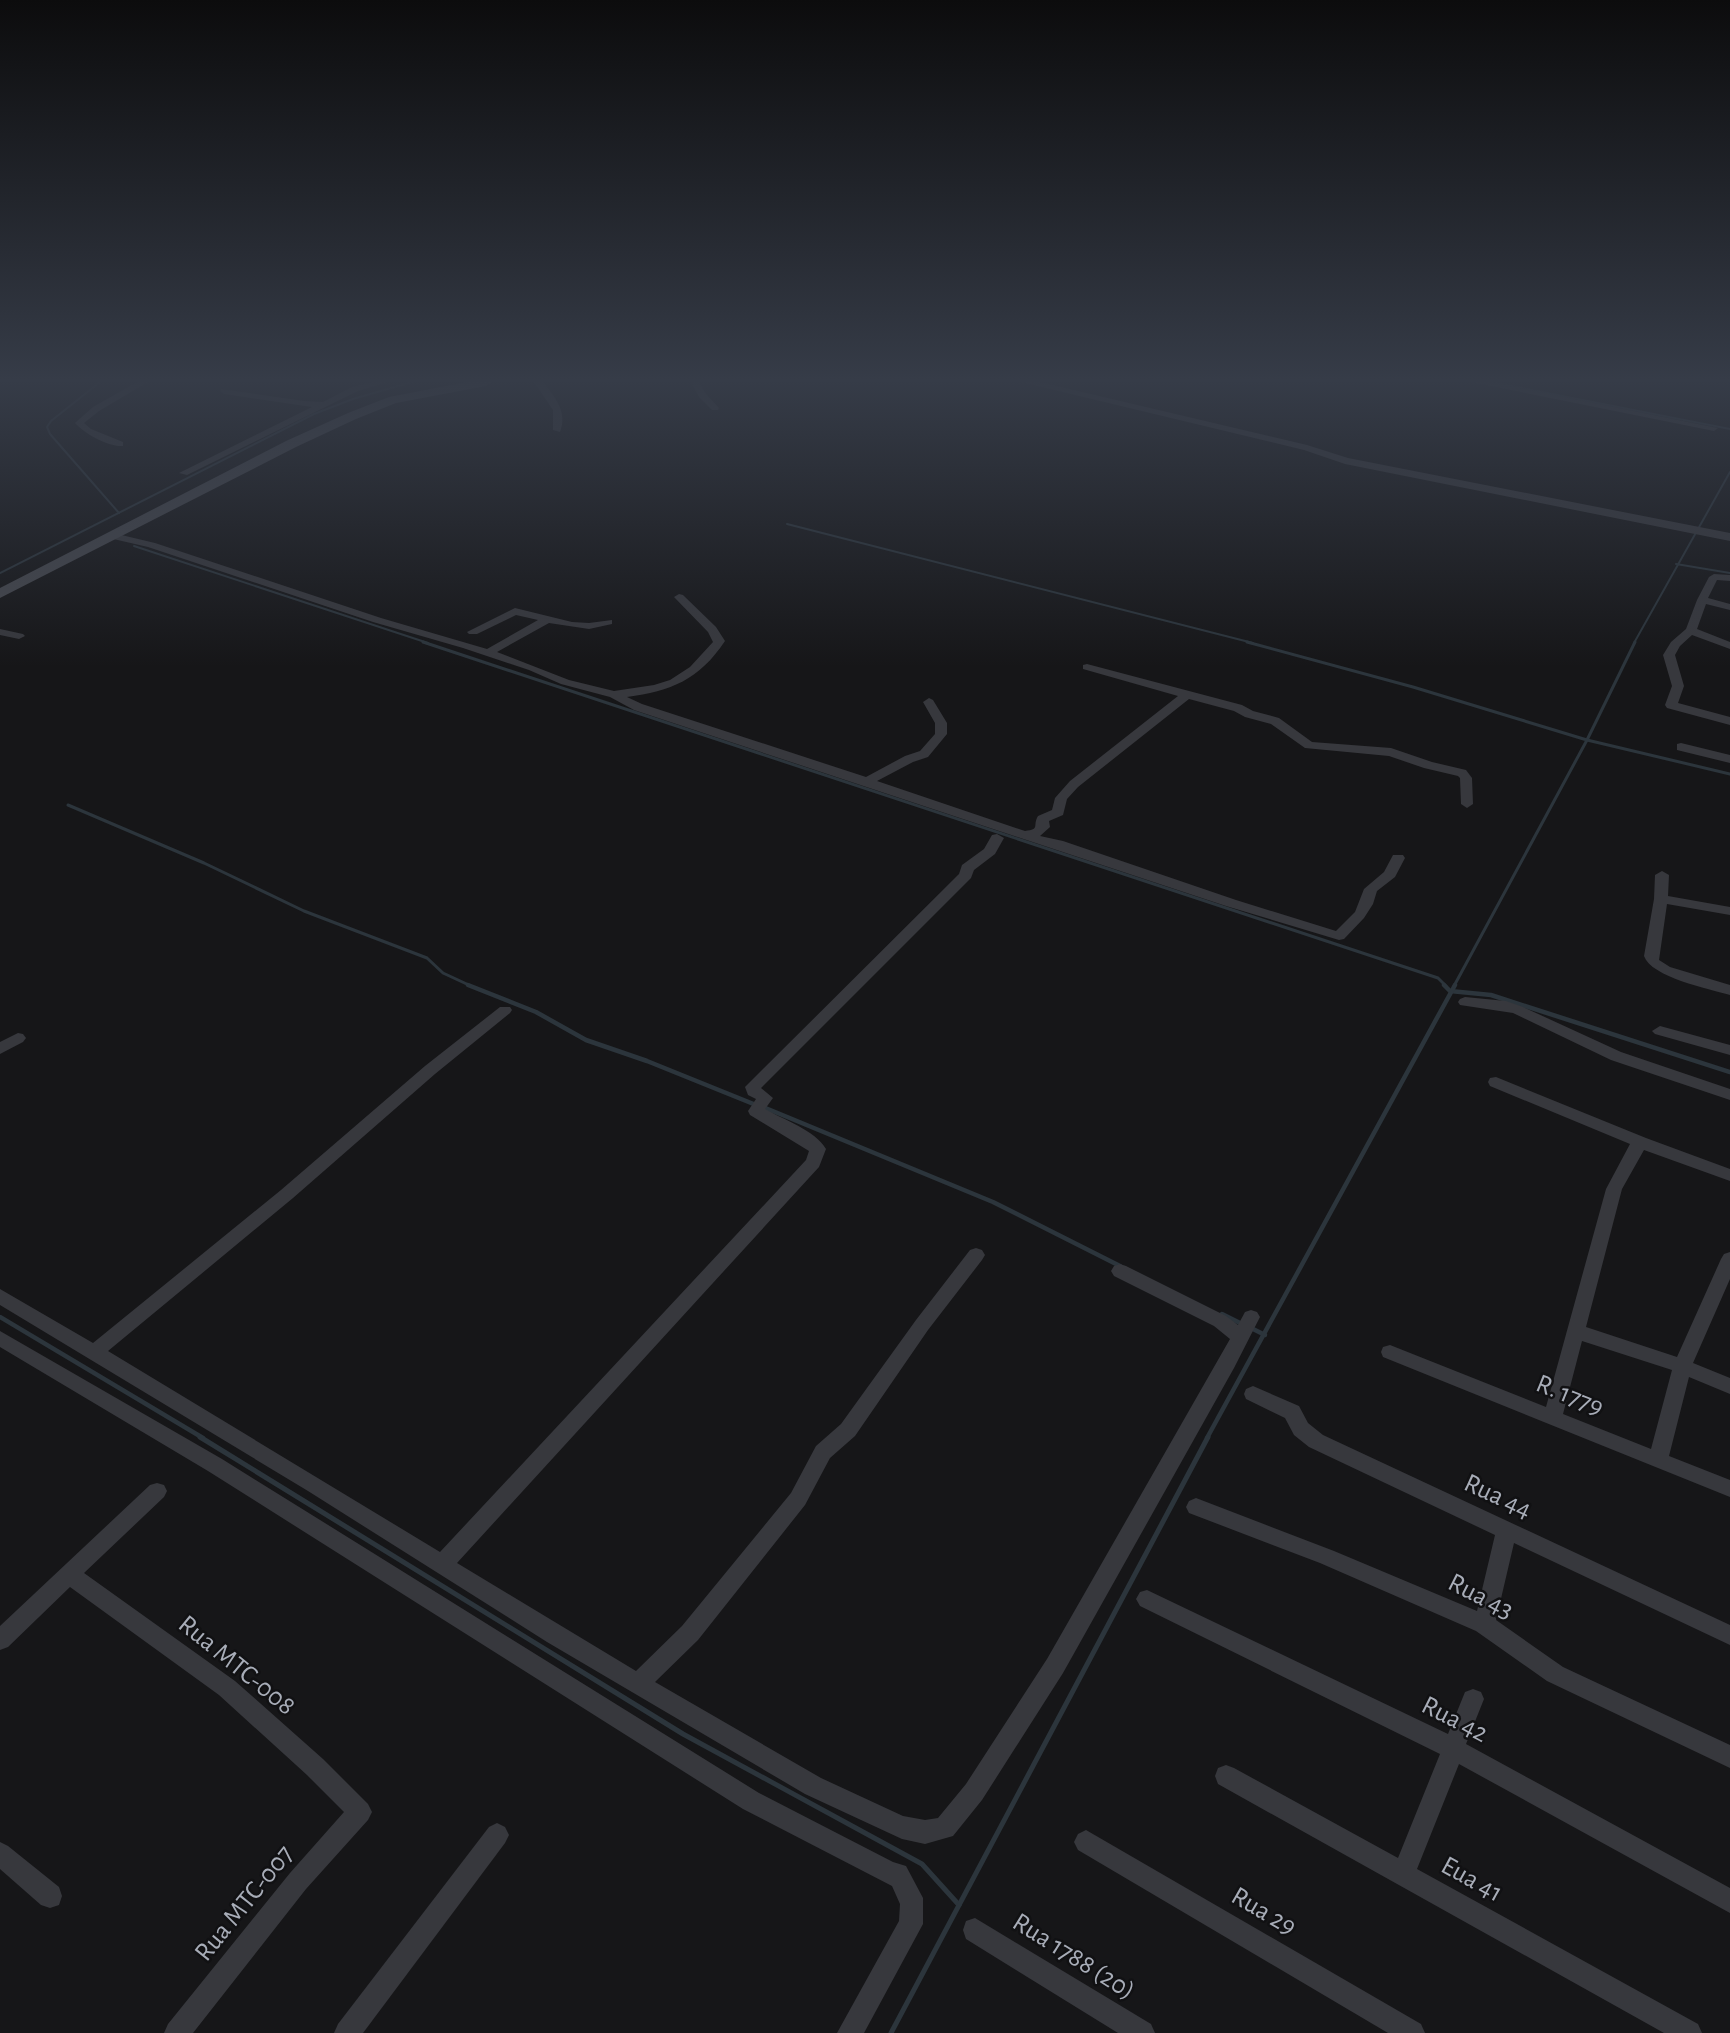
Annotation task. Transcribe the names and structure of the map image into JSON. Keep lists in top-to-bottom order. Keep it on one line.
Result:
{"streets":{"street":["R. 1779","Rua 44","Rua 43","Rua MTC-008","Rua 42","Eua 41","Rua MTC-007","Rua 29","Rua 1788 (20)"]},"crossings":[["Rua MTC-008","Rua MTC-007"]]}
